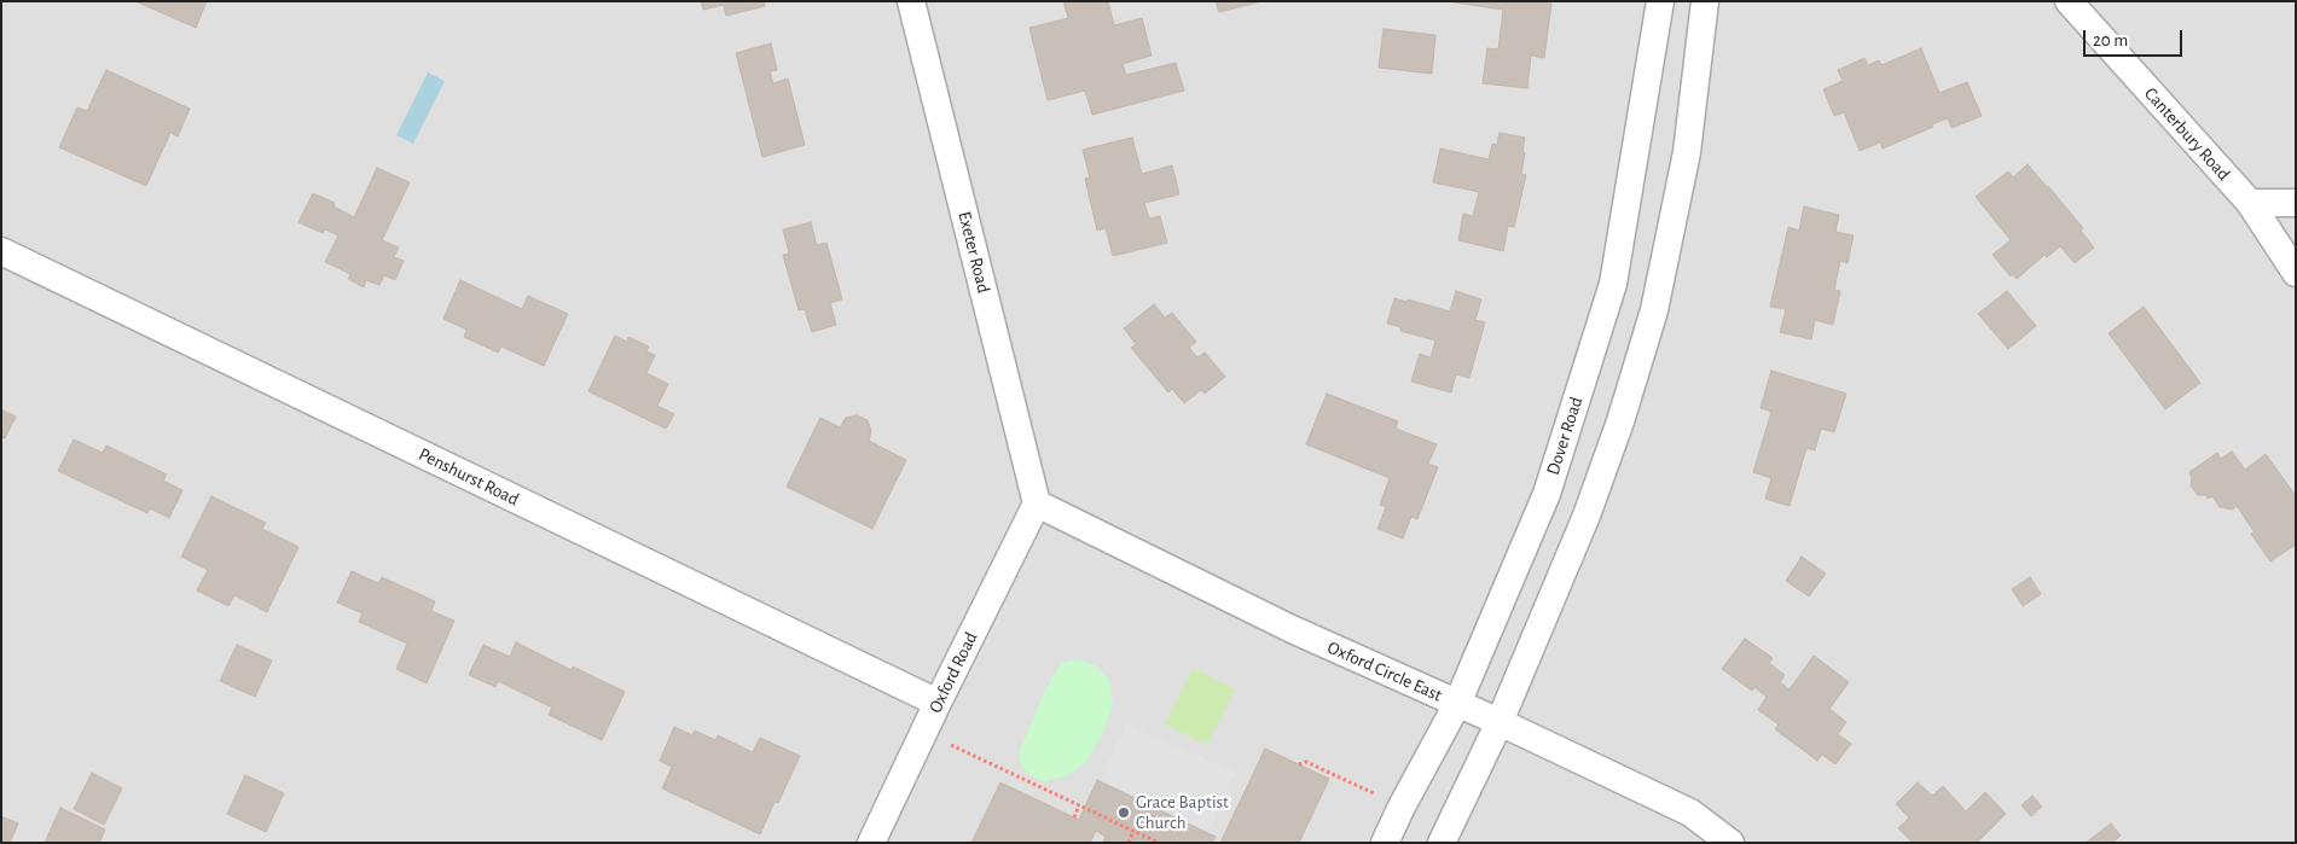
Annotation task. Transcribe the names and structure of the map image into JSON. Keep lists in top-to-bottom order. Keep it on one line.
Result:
{"streets":{"street":["Canterbury Road","Exeter Road","Dover Road","Penshurst Road","Oxford Circle East","Oxford Road"]},"crossings":[["Exeter Road","Oxford Circle East"],["Exeter Road","Oxford Road"],["Dover Road","Oxford Circle East"],["Penshurst Road","Oxford Road"],["Oxford Circle East","Oxford Road"]],"places":["Grace Baptist Church"],"scale_bar":"20 m"}
